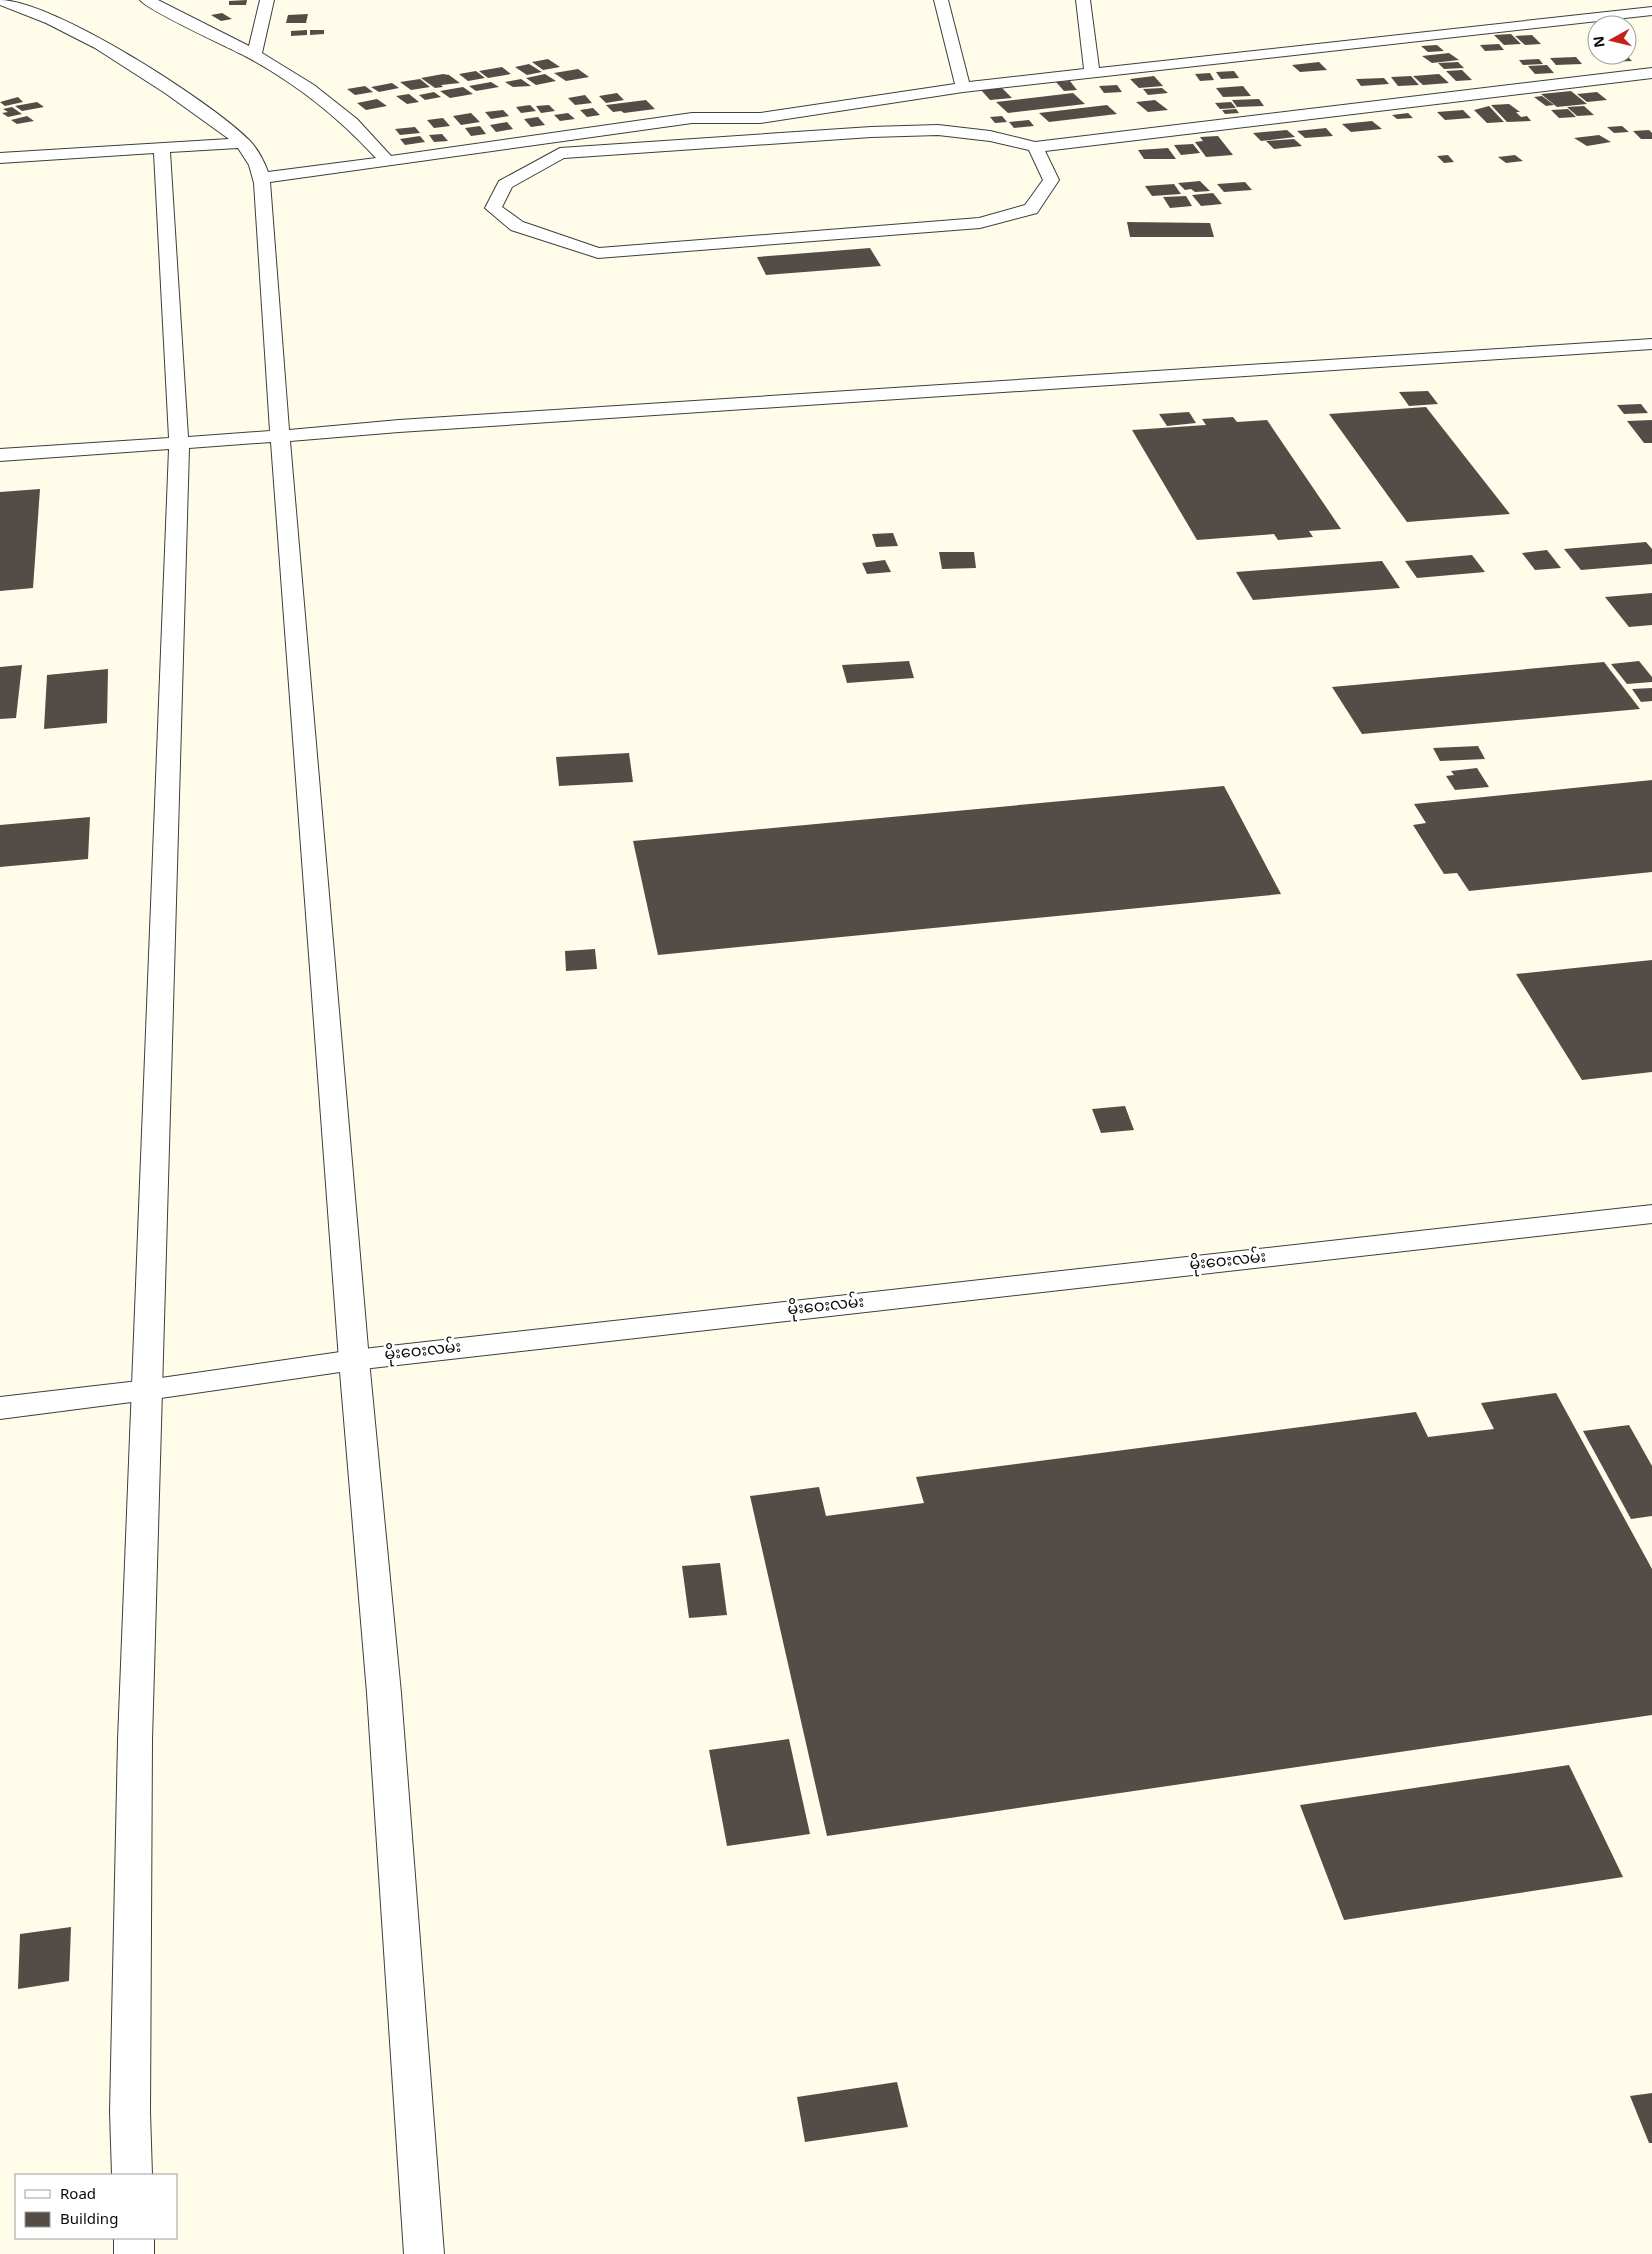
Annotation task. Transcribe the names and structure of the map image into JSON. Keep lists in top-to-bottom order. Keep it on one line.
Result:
{"streets":{"street":["မိုးဝေးလမ်း"]},"legend":["Road","Building"],"north":"left"}
